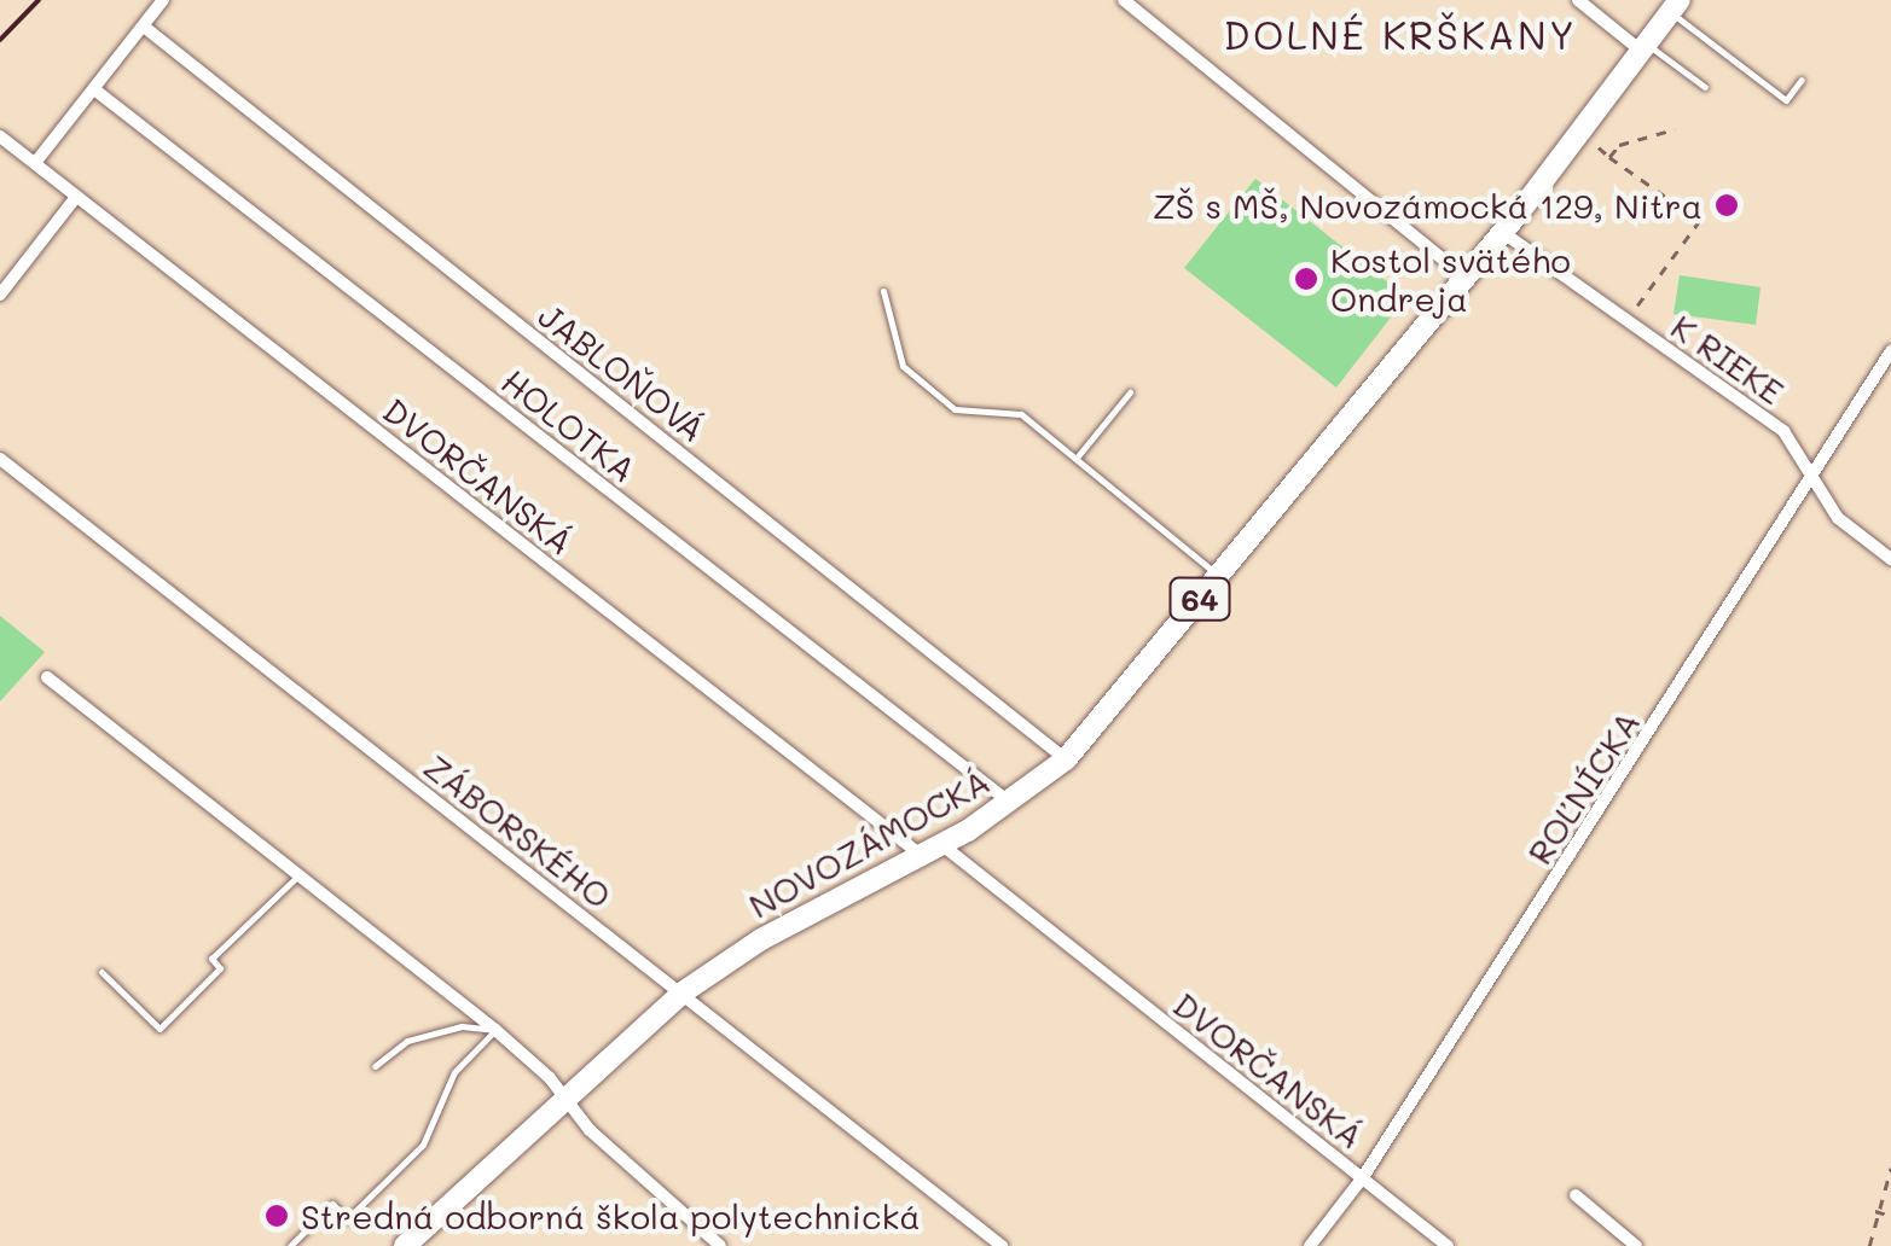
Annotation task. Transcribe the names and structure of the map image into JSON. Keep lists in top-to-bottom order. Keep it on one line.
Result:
{"streets":{"main road":["64","NOVOZÁMOCKÁ"],"street":["K RIEKE","JABLOŇOVÁ","HOLOTKA","DVORČANSKÁ","ROĽNÍCKA","ZÁBORSKÉHO"]},"crossings":[["K RIEKE","ROĽNÍCKA"],["K RIEKE","NOVOZÁMOCKÁ"],["JABLOŇOVÁ","NOVOZÁMOCKÁ"],["HOLOTKA","NOVOZÁMOCKÁ"],["DVORČANSKÁ","ROĽNÍCKA"],["DVORČANSKÁ","NOVOZÁMOCKÁ"],["ZÁBORSKÉHO","NOVOZÁMOCKÁ"]],"districts":["DOLNÉ KRŠKANY"],"places":["ZŠ s MŠ, Novozámocká 129, Nitra","Kostol svätého Ondreja","Stredná odborná škola polytechnická"]}
